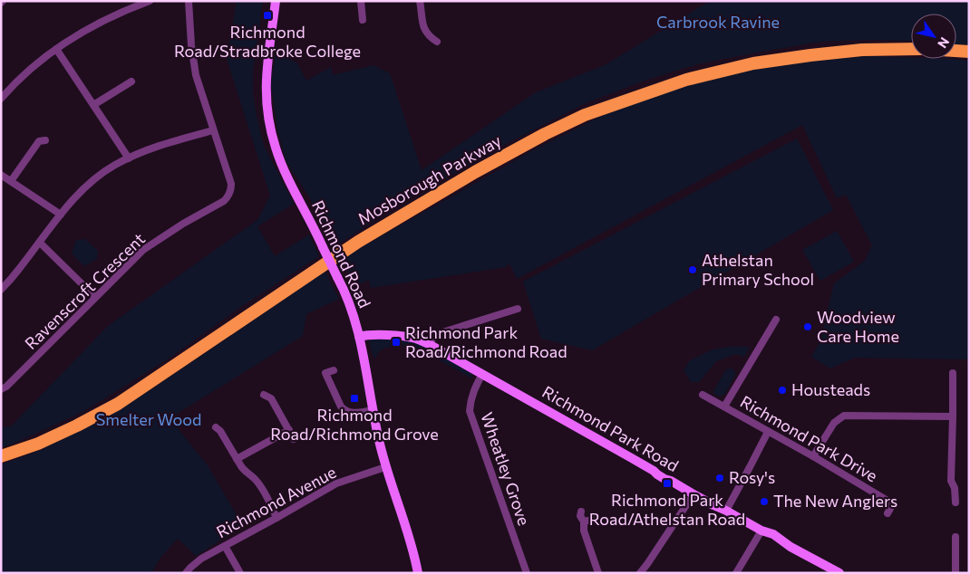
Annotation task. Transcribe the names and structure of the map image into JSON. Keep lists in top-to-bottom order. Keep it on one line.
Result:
{"streets":{"highway":["Mosborough Parkway"],"main road":["Richmond Road","Richmond Park Road"],"street":["Ravenscroft Crescent","Richmond Park Drive","Wheatley Grove","Richmond Avenue"]},"crossings":[["Richmond Road","Richmond Park Road"],["Richmond Road","Richmond Avenue"],["Richmond Park Road","Wheatley Grove"]],"parks":["Carbrook Ravine","Smelter Wood"],"places":{"transit":["Richmond Road/Stradbroke College","Richmond Park Road/Richmond Road","Richmond Road/Richmond Grove","Richmond Park Road/Athelstan Road"],"other":["Athelstan Primary School","Woodview Care Home","Housteads","Rosy's","The New Anglers"]},"north":"bottom right"}
